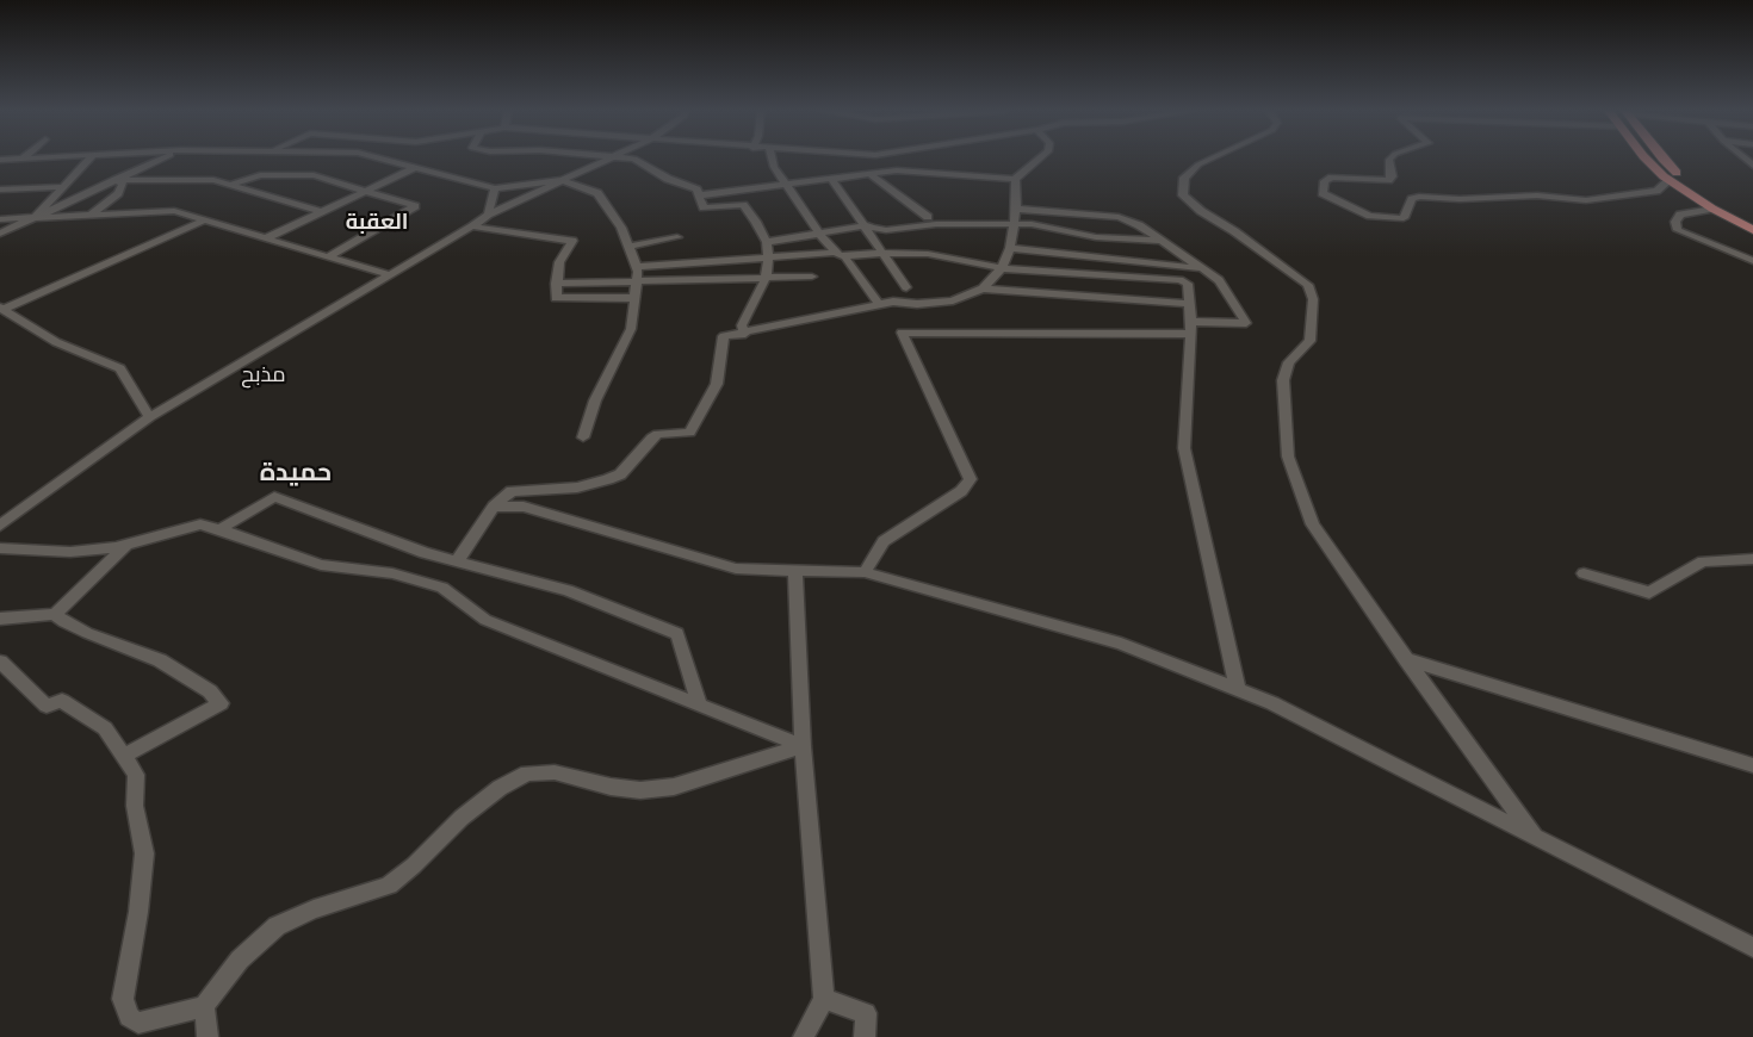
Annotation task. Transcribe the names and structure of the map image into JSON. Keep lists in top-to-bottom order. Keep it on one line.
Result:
{"districts":["العقبة","مذبح","حميدة"]}
